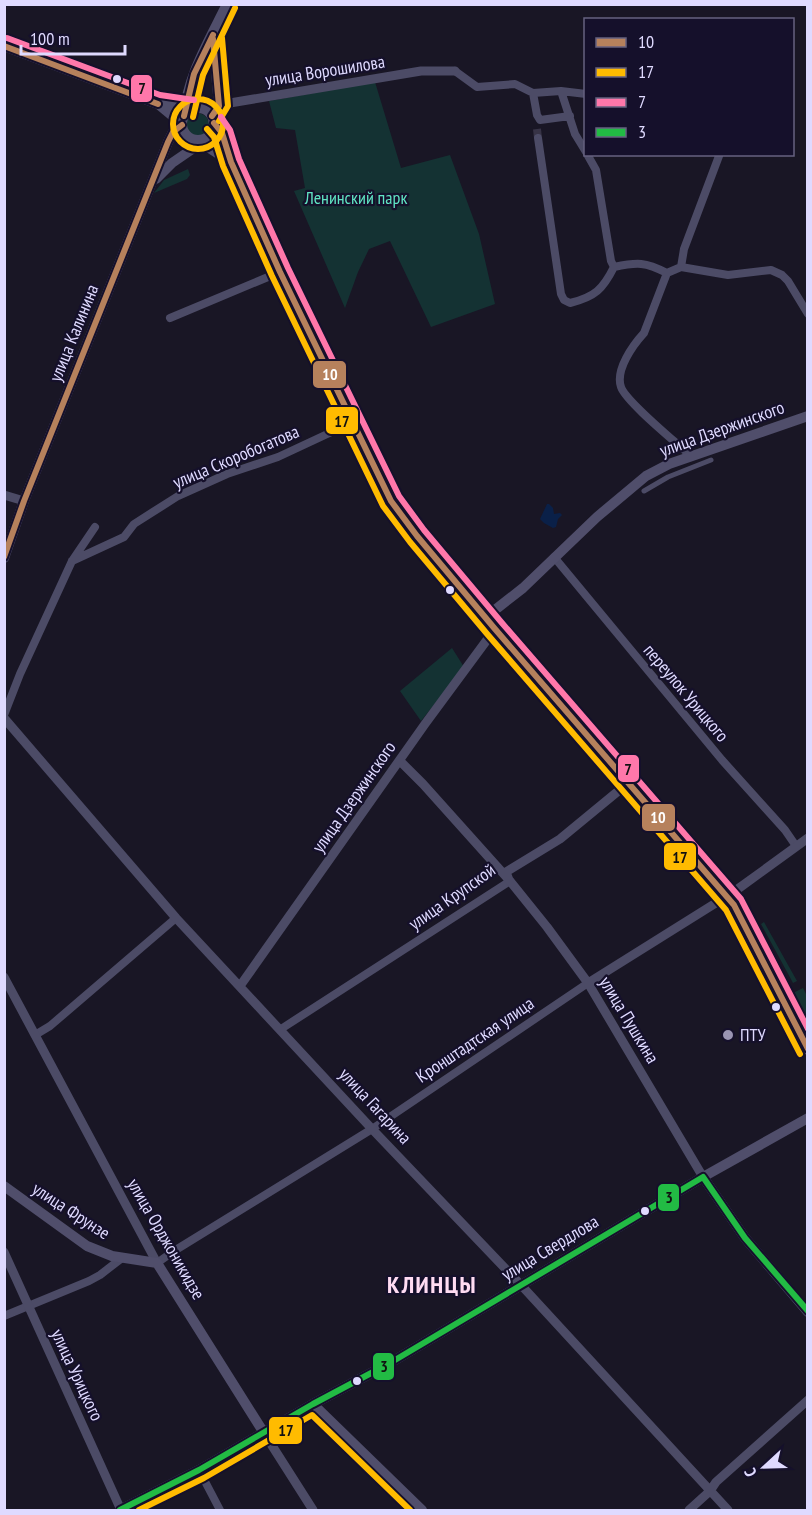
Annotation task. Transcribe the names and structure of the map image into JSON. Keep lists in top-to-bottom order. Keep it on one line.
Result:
{"streets":{"main road":["улица Калинина","улица Дзержинского","улица Пушкина","улица Фрунзе","улица Орджоникидзе","улица Свердлова"],"street":["улица Ворошилова","улица Скоробогатова","переулок Урицкого","улица Крупской","Кронштадтская улица","улица Гагарина","улица Урицкого"]},"crossings":[["улица Ворошилова","улица Калинина"],["улица Дзержинского","переулок Урицкого"],["улица Дзержинского","улица Пушкина"],["улица Дзержинского","улица Гагарина"],["переулок Урицкого","Кронштадтская улица"],["улица Крупской","улица Пушкина"],["улица Крупской","улица Гагарина"],["улица Пушкина","Кронштадтская улица"],["улица Пушкина","улица Свердлова"],["Кронштадтская улица","улица Гагарина"],["Кронштадтская улица","улица Фрунзе"],["Кронштадтская улица","улица Орджоникидзе"],["улица Гагарина","улица Свердлова"],["улица Фрунзе","улица Орджоникидзе"],["улица Орджоникидзе","улица Свердлова"],["улица Свердлова","улица Урицкого"]],"districts":["КЛИНЦЫ"],"parks":["Ленинский парк"],"places":["ПТУ"],"lines":["transit line 17","transit line 10","transit line 7","transit line 3"],"legend":["10","17","7","3"],"scale_bar":"100 m","north":"left"}
